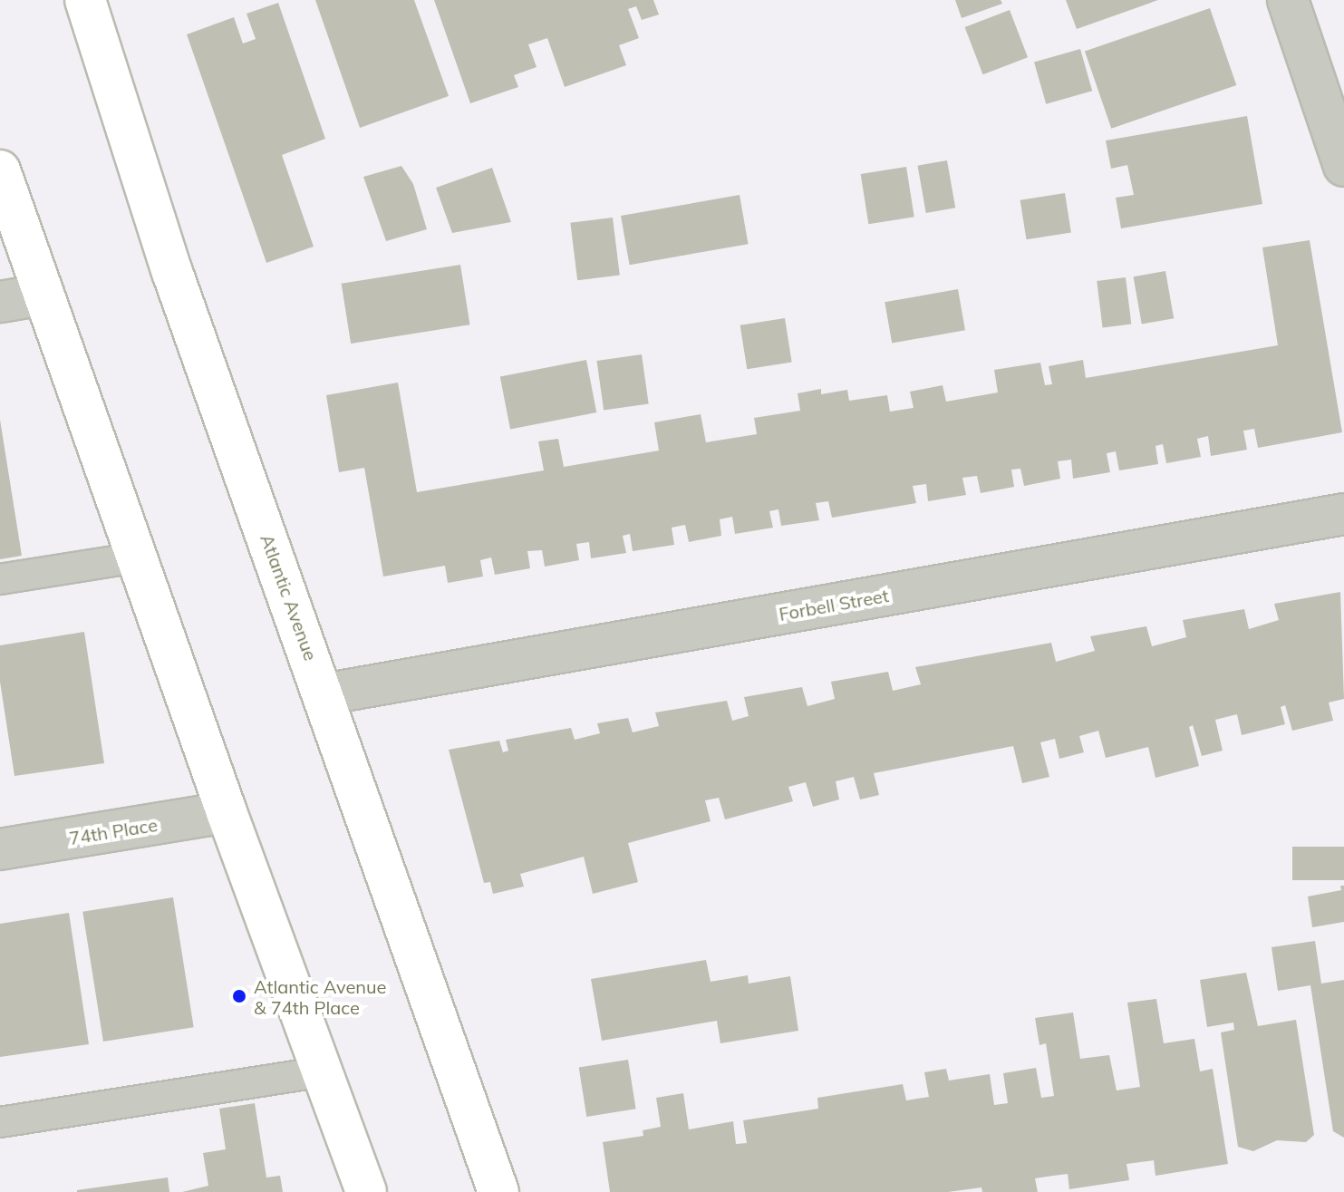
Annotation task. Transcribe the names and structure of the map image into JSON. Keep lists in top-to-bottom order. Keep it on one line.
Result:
{"streets":{"main road":["Atlantic Avenue"],"street":["Forbell Street","74th Place"]},"crossings":[["Atlantic Avenue","Forbell Street"]],"places":["Atlantic Avenue & 74th Place"]}
